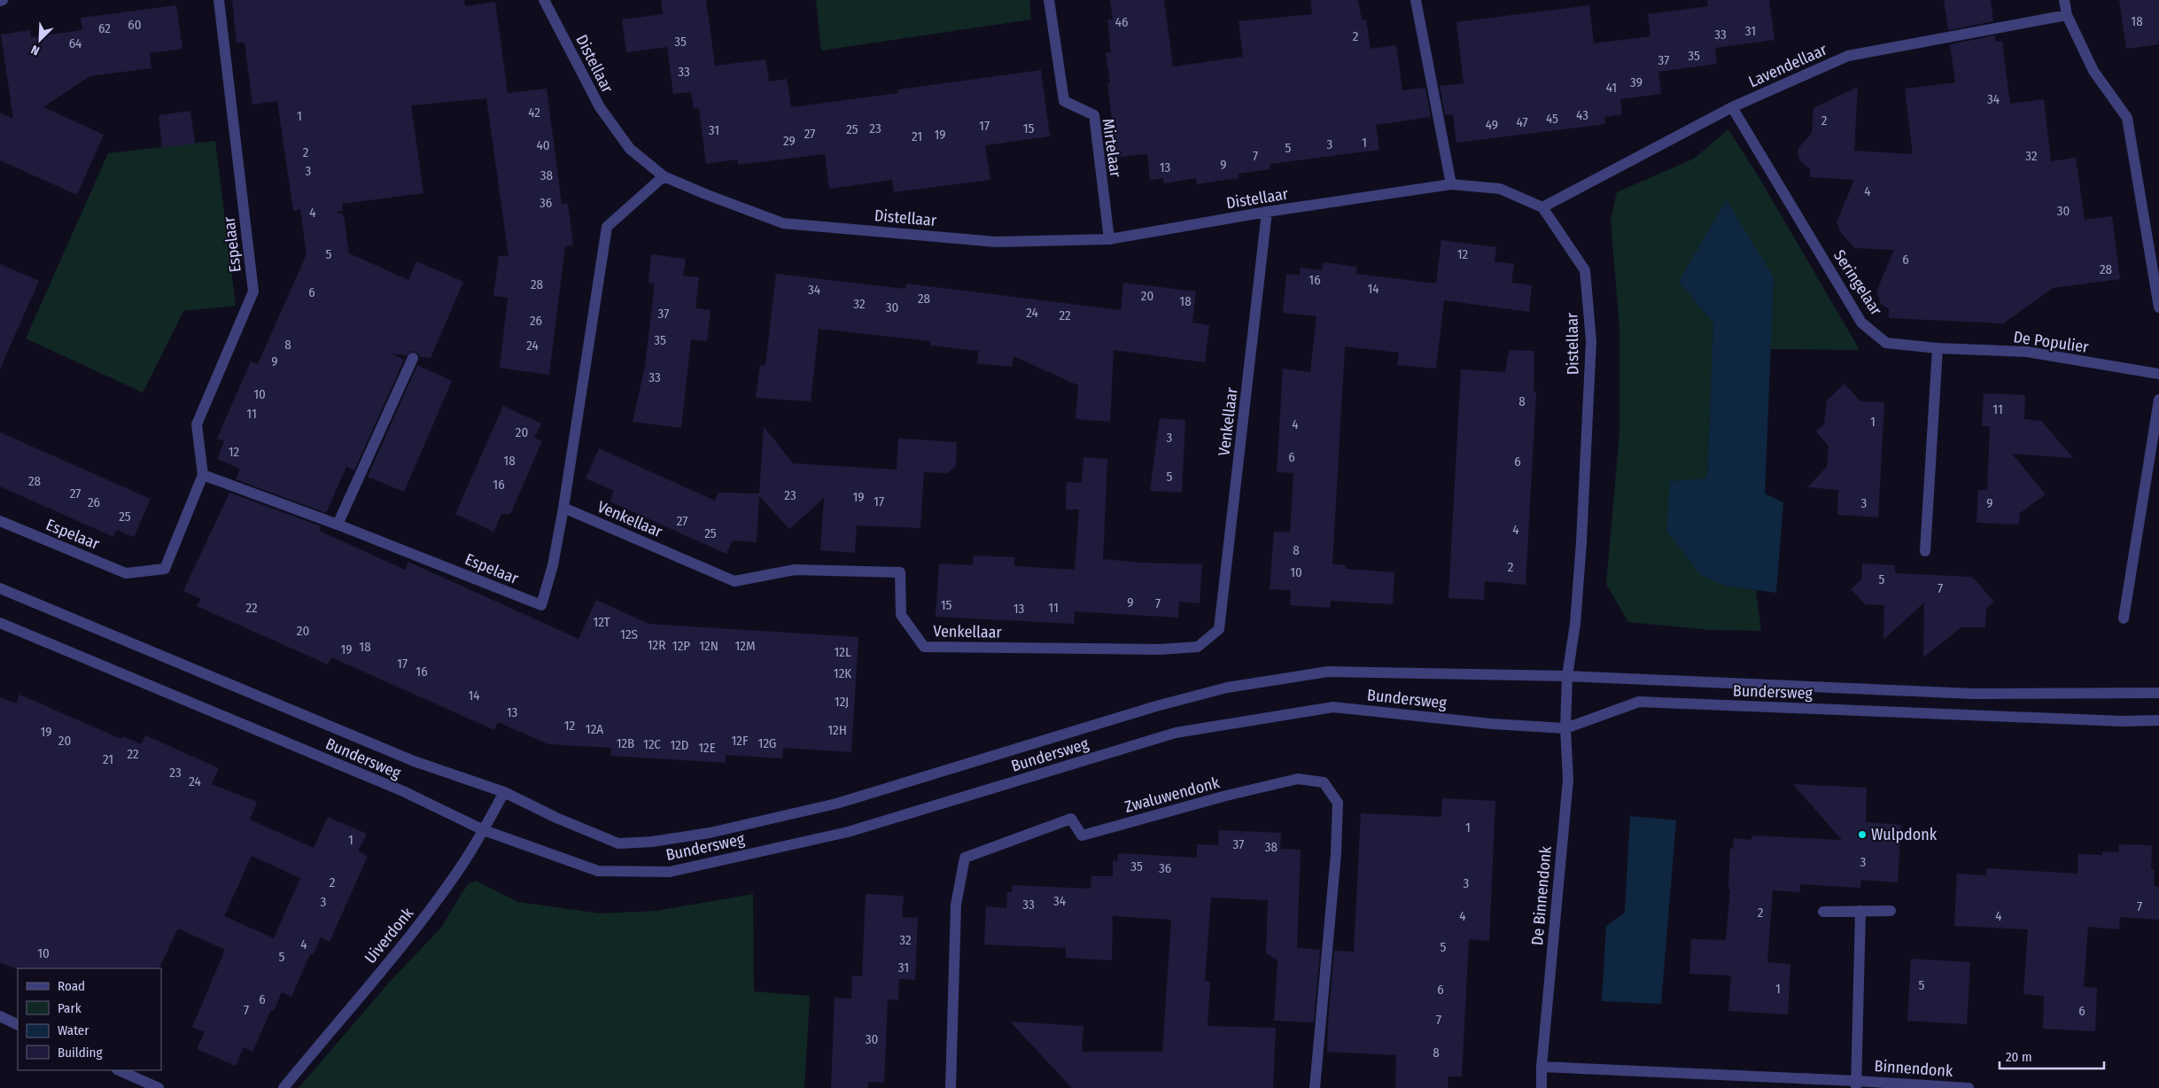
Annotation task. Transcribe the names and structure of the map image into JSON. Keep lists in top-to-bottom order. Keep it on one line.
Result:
{"streets":{"street":["Distellaar","Lavendellaar","Mirtelaar","Espelaar","Seringelaar","De Populier","Venkellaar","Bundersweg","Zwaluwendonk","De Binnendonk","Uiverdonk","Binnendonk"]},"crossings":[["Distellaar","Lavendellaar"],["Distellaar","Mirtelaar"],["Distellaar","Venkellaar"],["Distellaar","Bundersweg"],["Distellaar","De Binnendonk"],["Lavendellaar","Seringelaar"],["Espelaar","Venkellaar"],["Seringelaar","De Populier"],["Bundersweg","De Binnendonk"],["Bundersweg","Uiverdonk"]],"places":["Wulpdonk"],"house_numbers":["18","46","60","62","31","33","2","35","64","35","37","33","39","41","34","42","43","1","45","2","47","49","17","23","15","25","31","27","19","21","29","1","3","40","5","2","7","32","9","13","3","38","4","36","30","4","5","12","6","28","16","28","14","34","6","20","28","18","32","30","24","37","22","26","35","8","24","9","33","10","8","11","11","1","4","20","3","12","6","18","6","5","28","16","27","23","19","17","26","3","9","25","27","4","25","8","2","10","5","7","9","7","15","22","11","13","12T","20","12S","12R","12P","12N","12M","18","19","12L","17","16","12K","14","12J","13","12","12A","12H","19","20","12F","12B","12G","12C","12D","12E","22","21","23","24","1","1","37","38","3","35","36","2","3","34","3","33","7","2","4","4","32","4","5","10","5","31","5","1","6","6","7","6","7","30","8"],"legend":["Road","Park","Water","Building"],"scale_bar":"20 m","north":"bottom left"}
